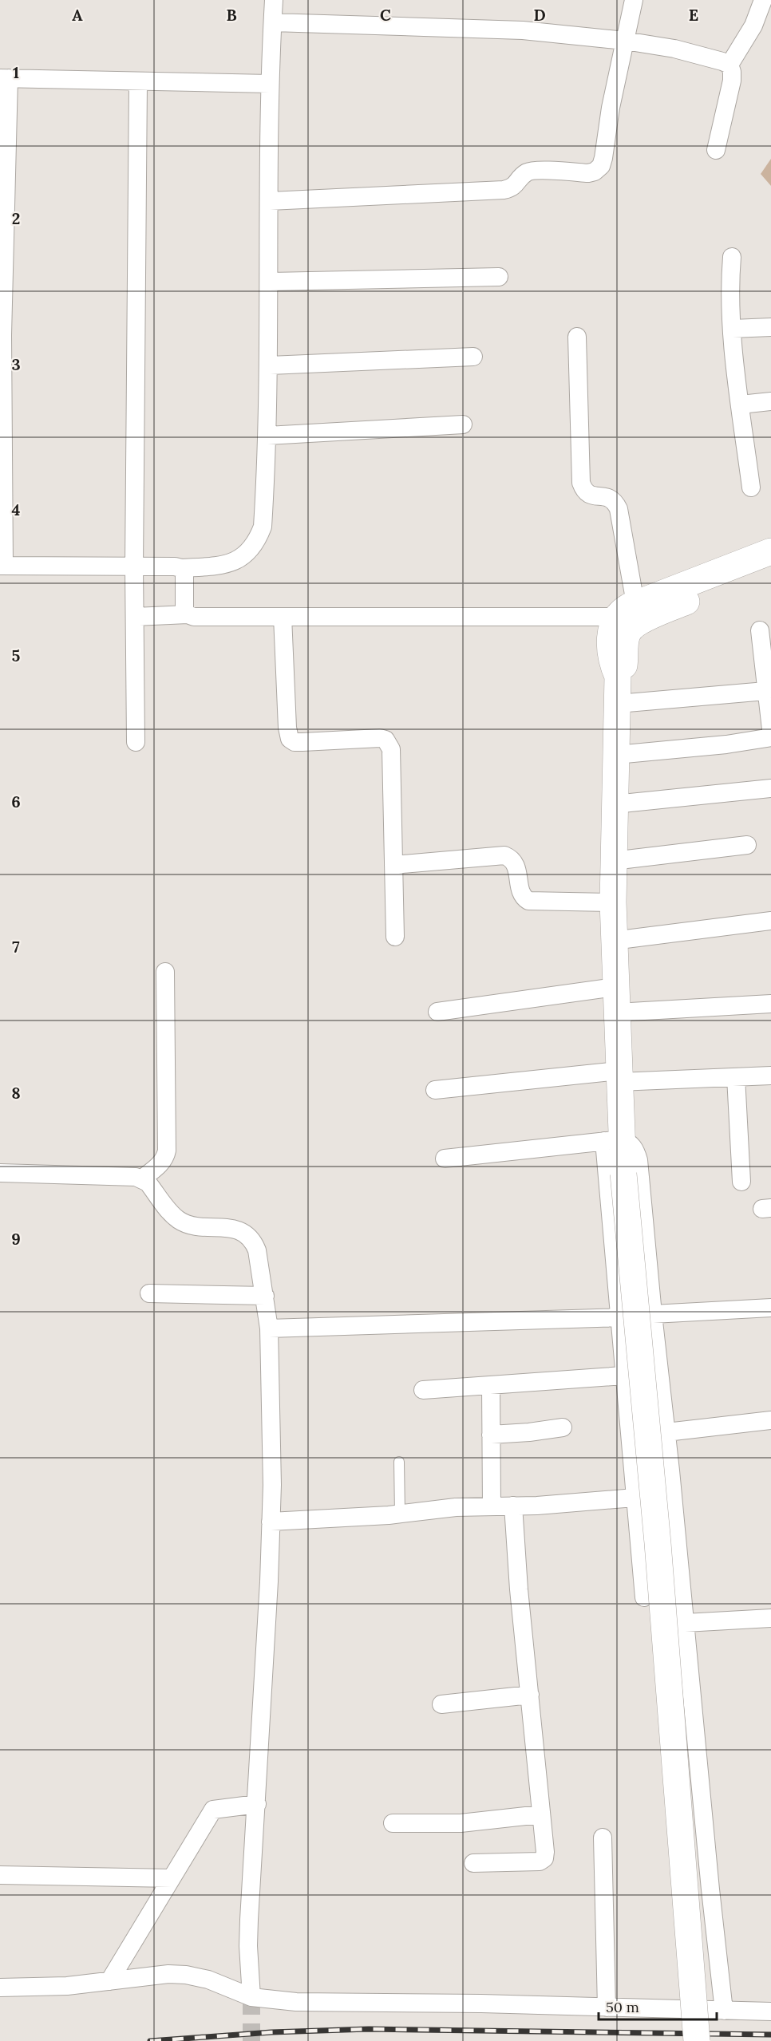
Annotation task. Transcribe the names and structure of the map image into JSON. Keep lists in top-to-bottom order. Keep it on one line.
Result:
{"scale_bar":"50 m","grid":{"columns":["A","B","C","D","E"],"rows":["1","2","3","4","5","6","7","8","9"]}}
